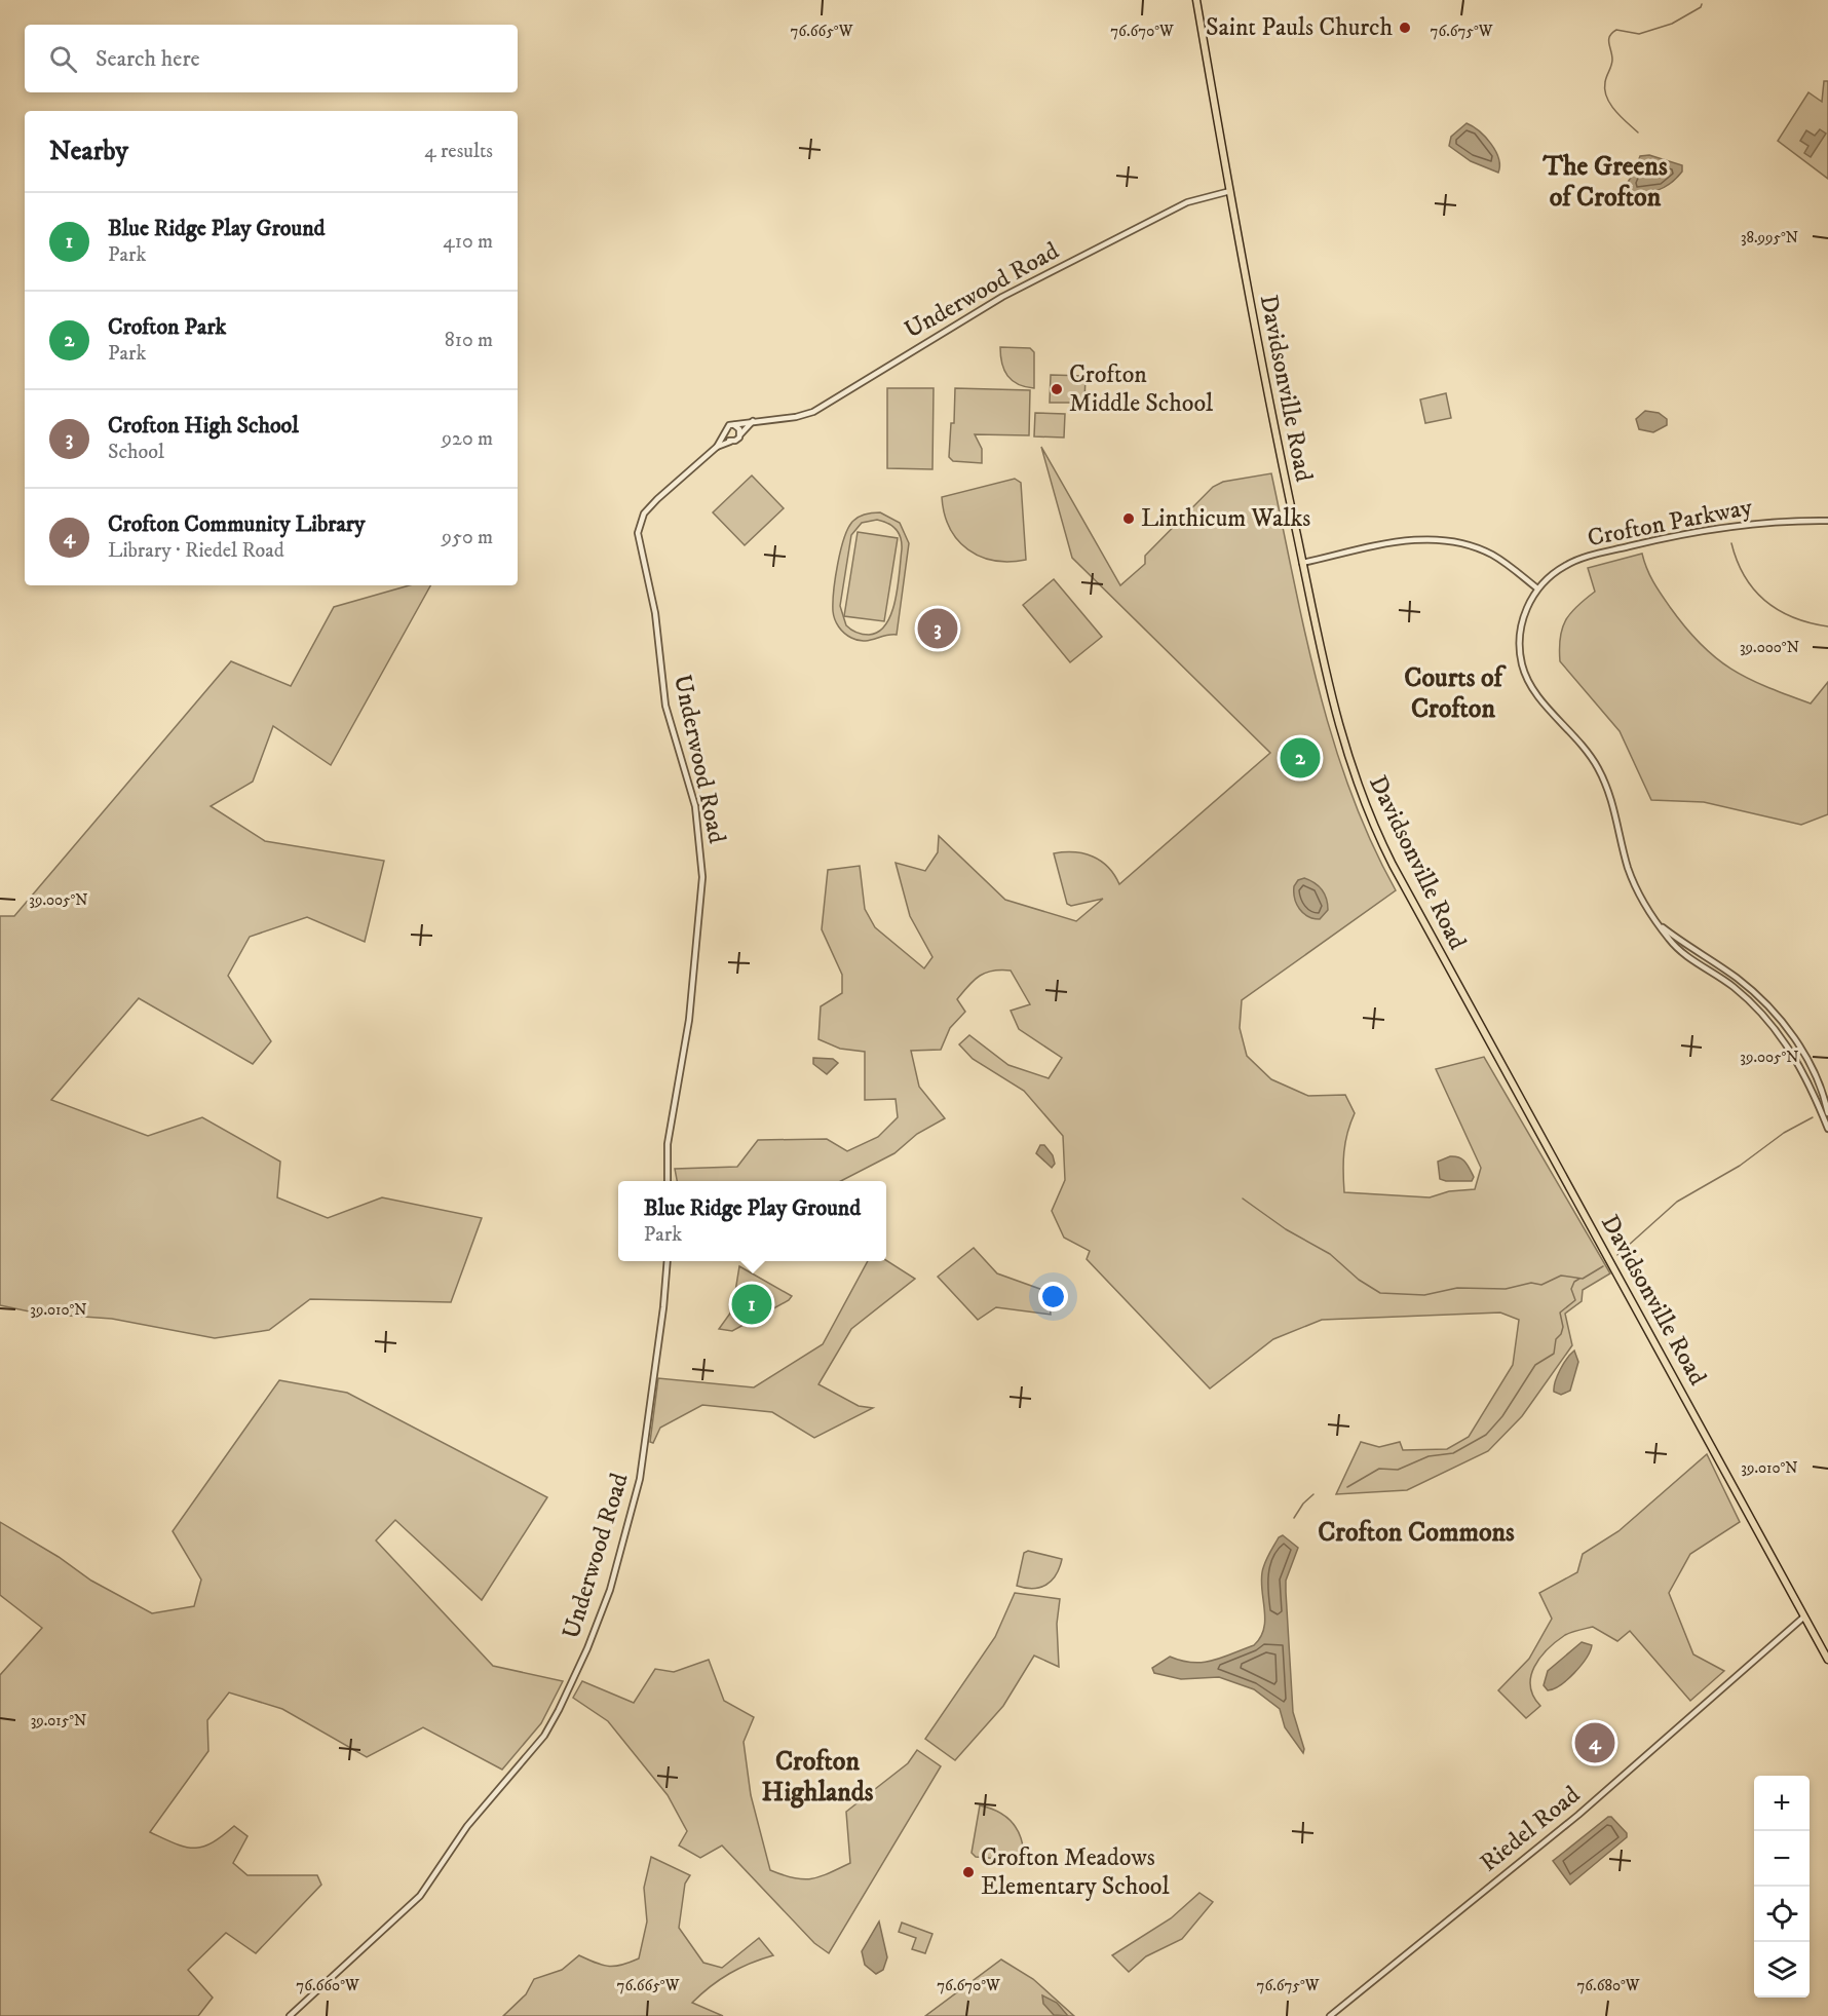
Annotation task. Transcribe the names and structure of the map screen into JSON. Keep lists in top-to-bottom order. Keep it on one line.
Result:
{"streets":{"main road":["Davidsonville Road"],"street":["Underwood Road","Crofton Parkway","Riedel Road"]},"crossings":[["Underwood Road","Davidsonville Road"],["Davidsonville Road","Riedel Road"]],"districts":["The Greens of Crofton","Courts of Crofton","Crofton Commons","Crofton Highlands"],"places":["Saint Pauls Church","Crofton Middle School","Linthicum Walks","Crofton Meadows Elementary School"],"page":{"search":"Search here","heading":["Nearby","4 results"],"list":[{"mark":"1","name":"Blue Ridge Play Ground","note":"Park","value":"410 m"},{"mark":"2","name":"Crofton Park","note":"Park","value":"810 m"},{"mark":"3","name":"Crofton High School","note":"School","value":"920 m"},{"mark":"4","name":"Crofton Community Library","note":"Library · Riedel Road","value":"950 m"}],"pins":["3","2","1","4"],"popup":["Blue Ridge Play Ground","Park"],"map_buttons":["+","−"]},"coordinates":["76.665°W","76.670°W","76.675°W","38.995°N","39.000°N","39.005°N","39.010°N","39.015°N","76.660°W","76.680°W"]}
